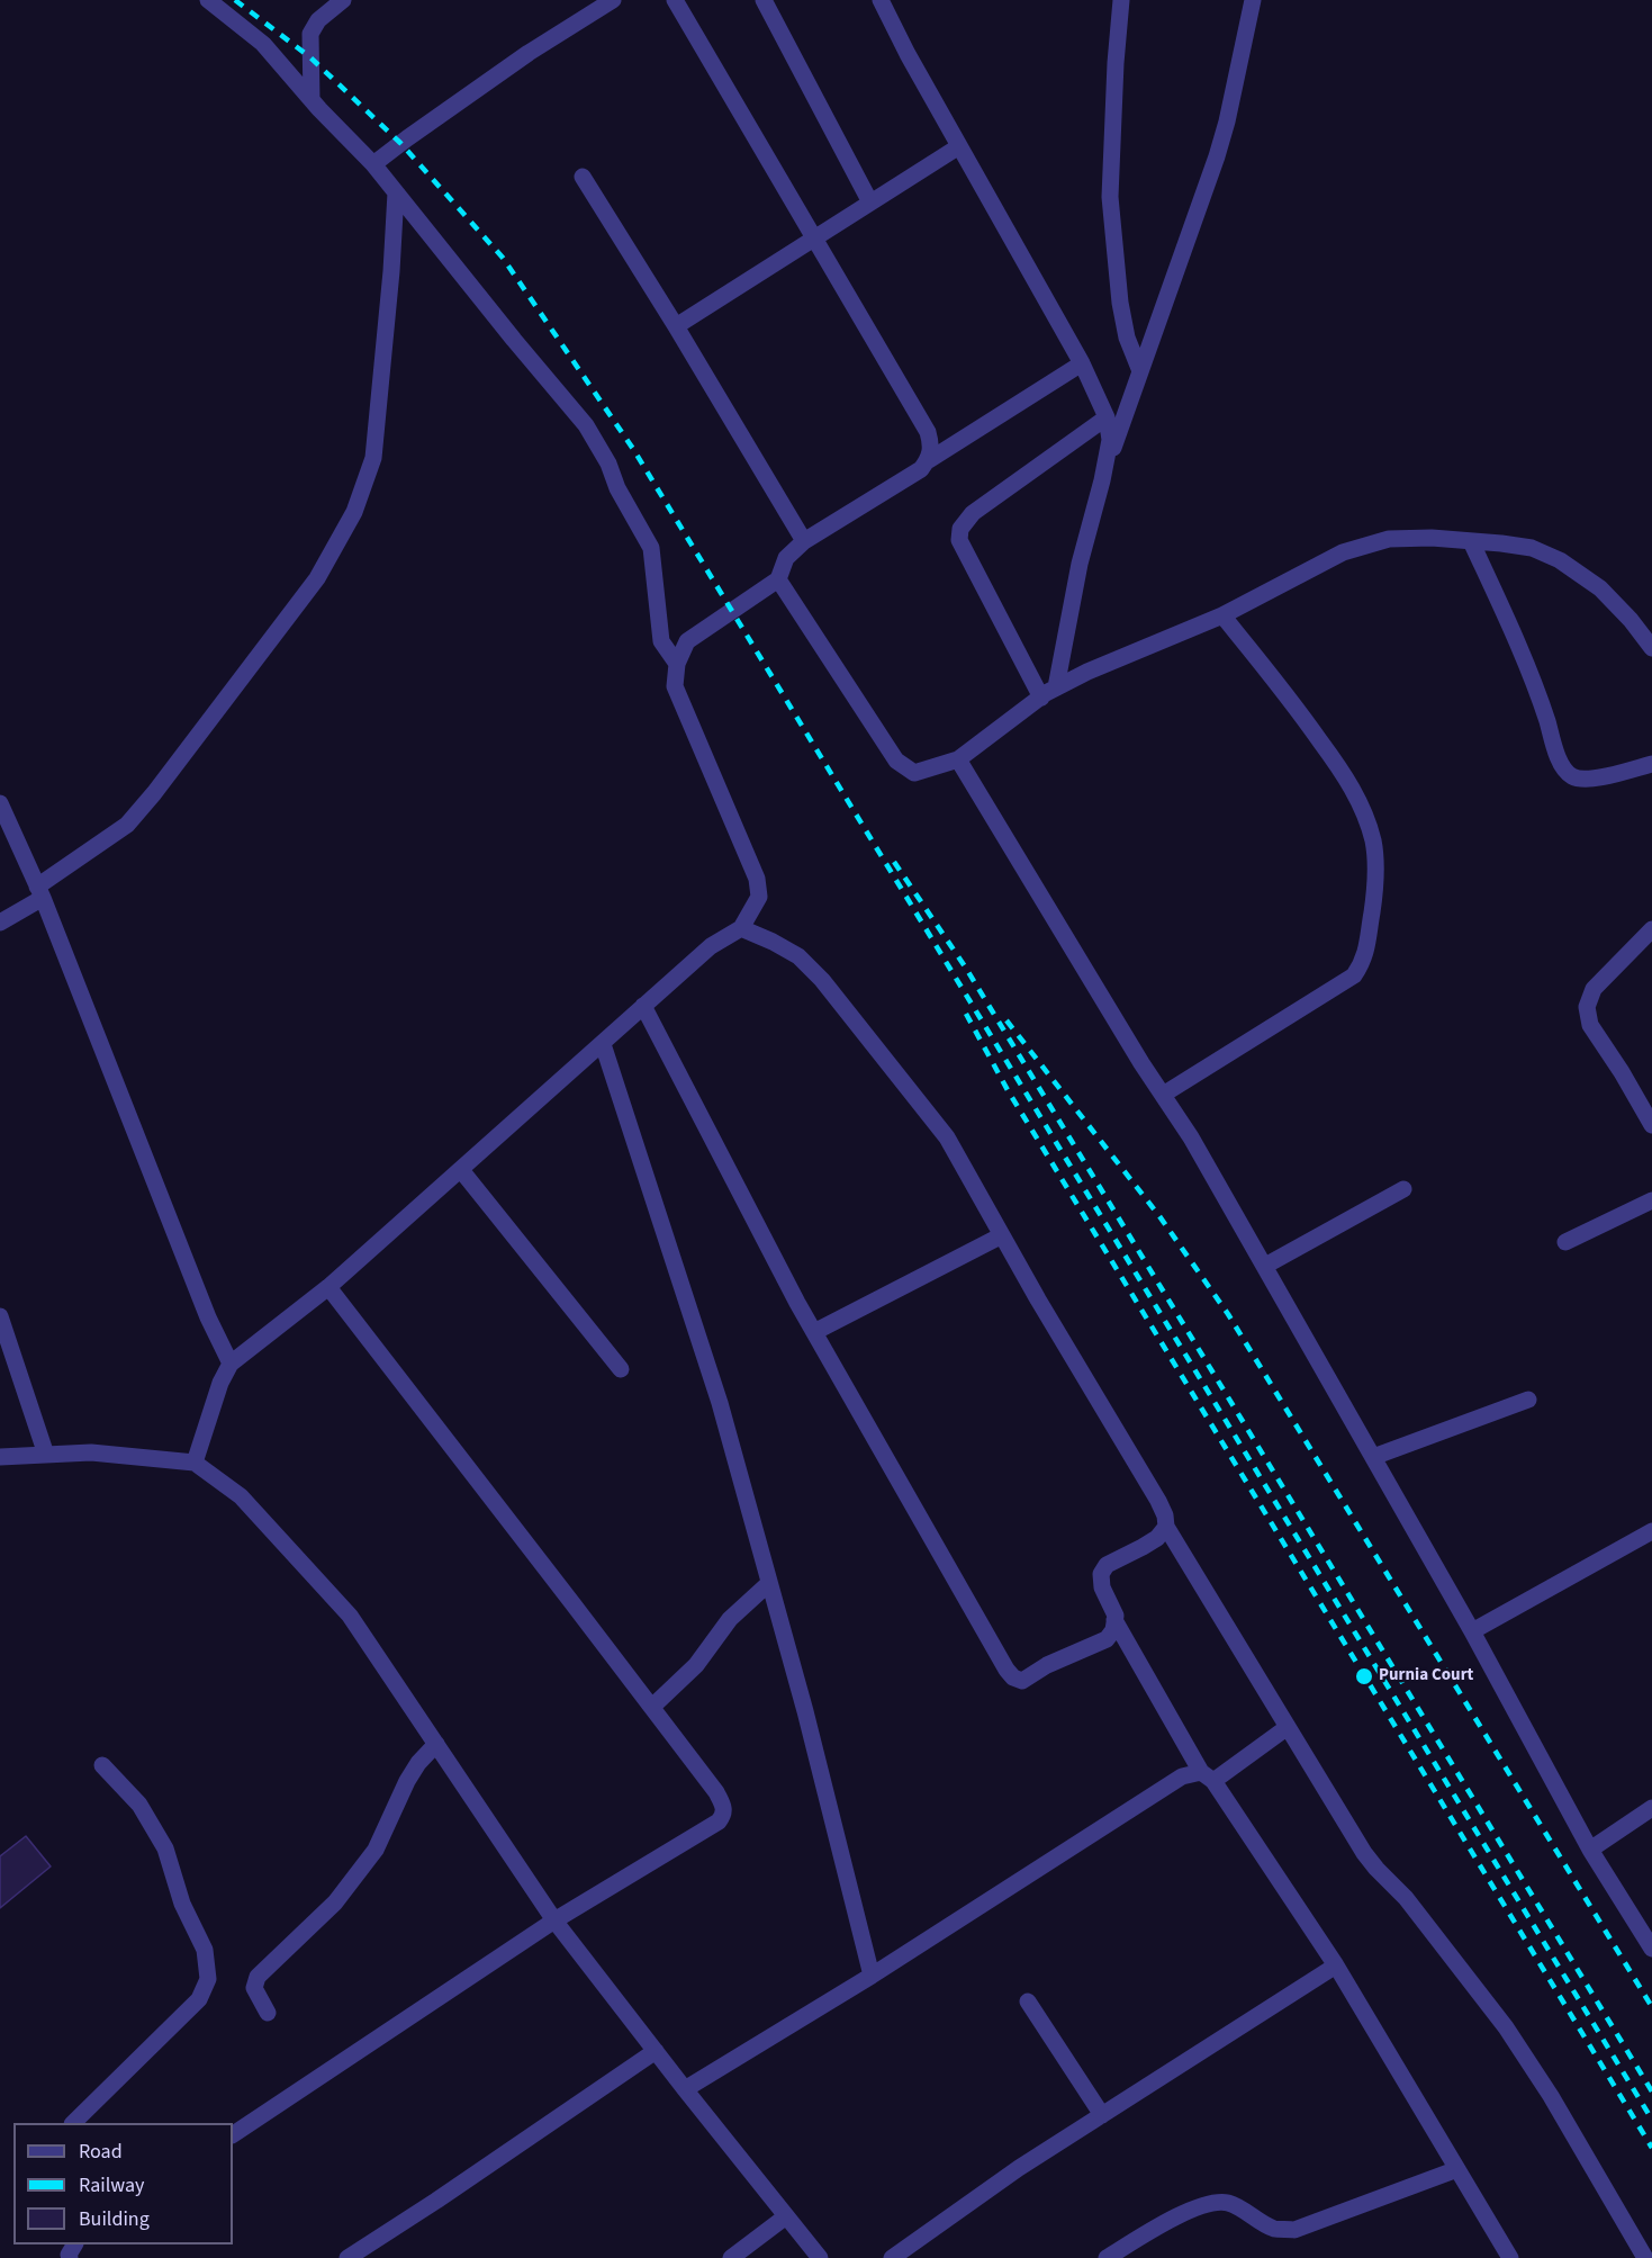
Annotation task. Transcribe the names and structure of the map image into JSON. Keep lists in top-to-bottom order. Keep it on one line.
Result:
{"places":["Purnia Court"],"legend":["Road","Railway","Building"]}
